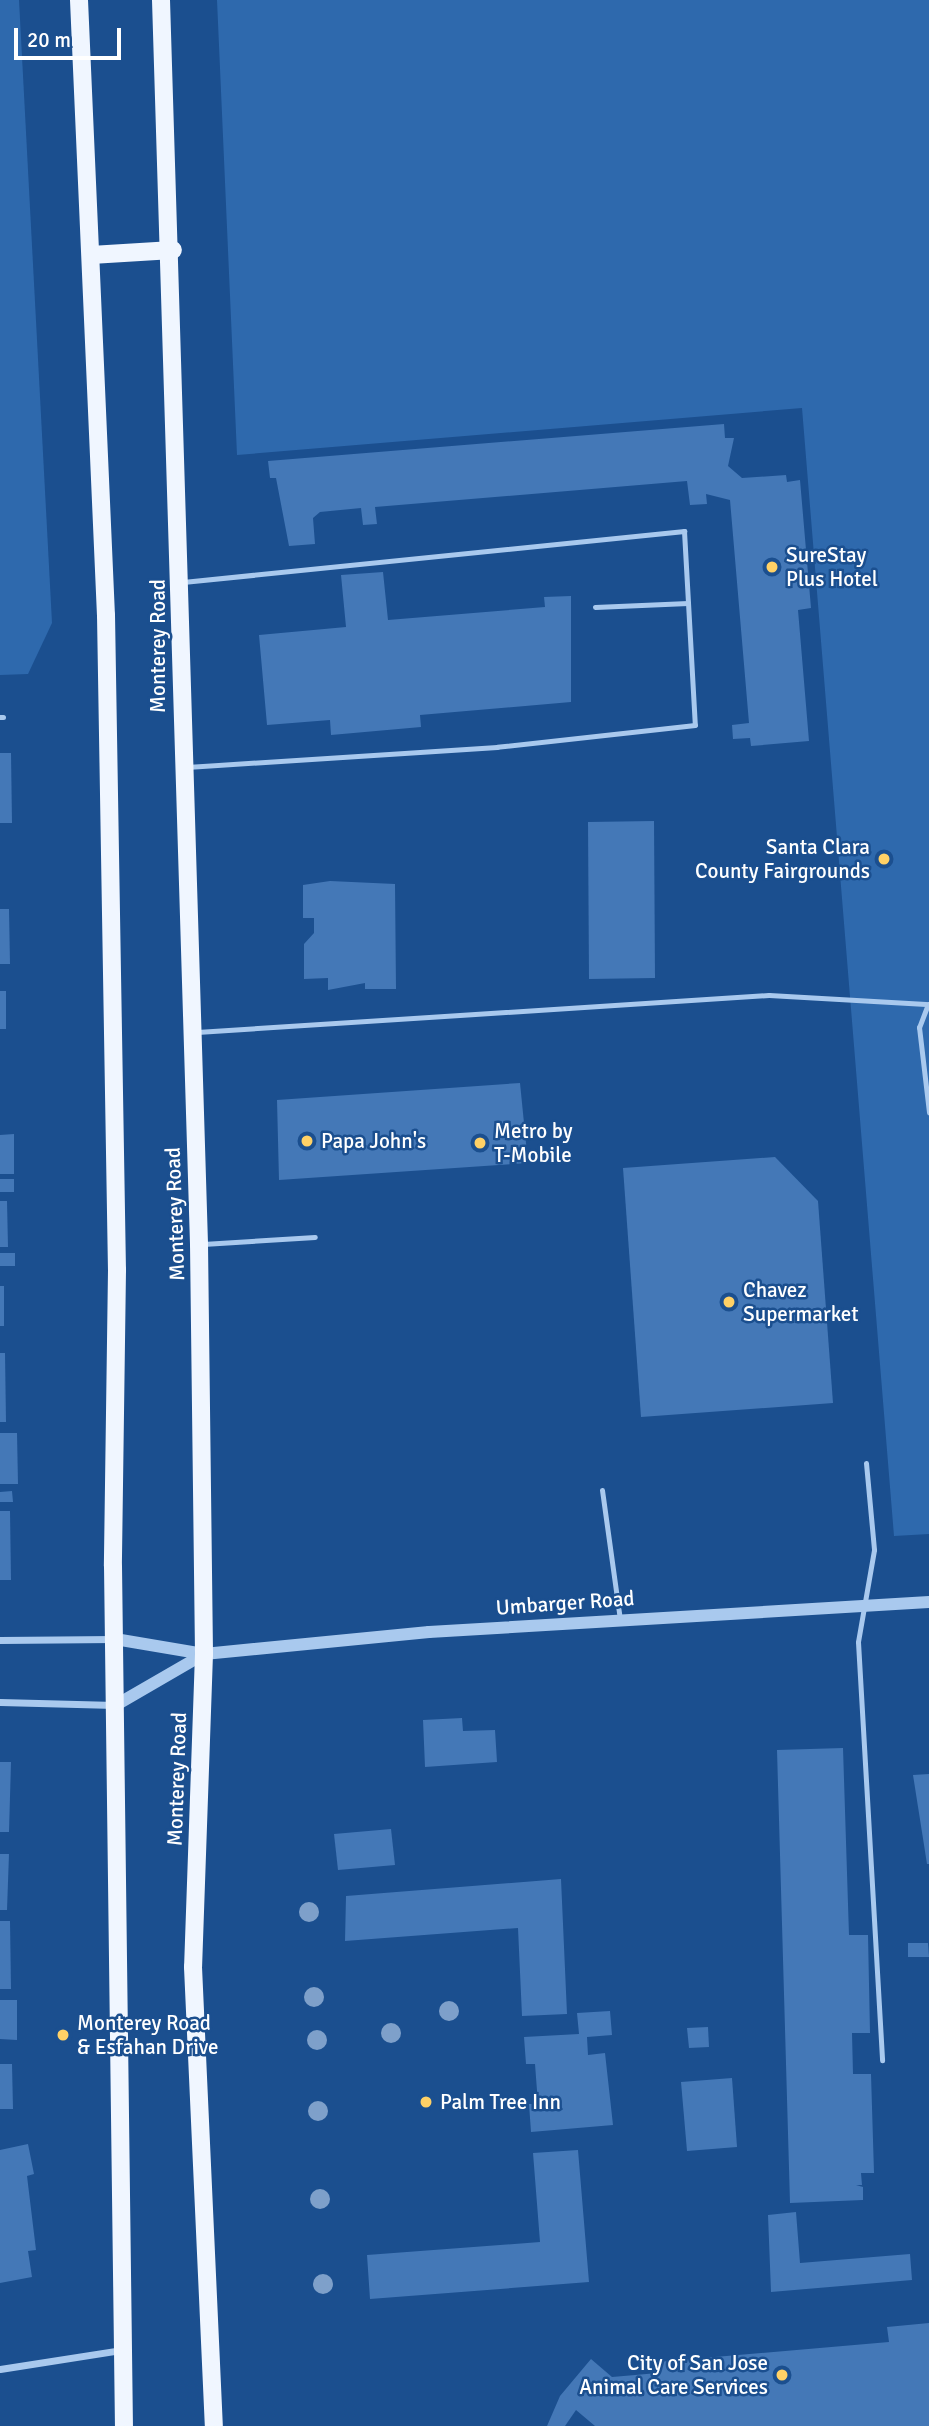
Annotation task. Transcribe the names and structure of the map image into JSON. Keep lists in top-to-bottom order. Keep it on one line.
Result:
{"streets":{"main road":["Monterey Road"],"street":["Umbarger Road"]},"crossings":[["Monterey Road","Umbarger Road"]],"places":["SureStay Plus Hotel","Santa Clara County Fairgrounds","Papa John's","Metro by T-Mobile","Chavez Supermarket","Monterey Road & Esfahan Drive","Palm Tree Inn","City of San Jose Animal Care Services"],"scale_bar":"20 m"}
